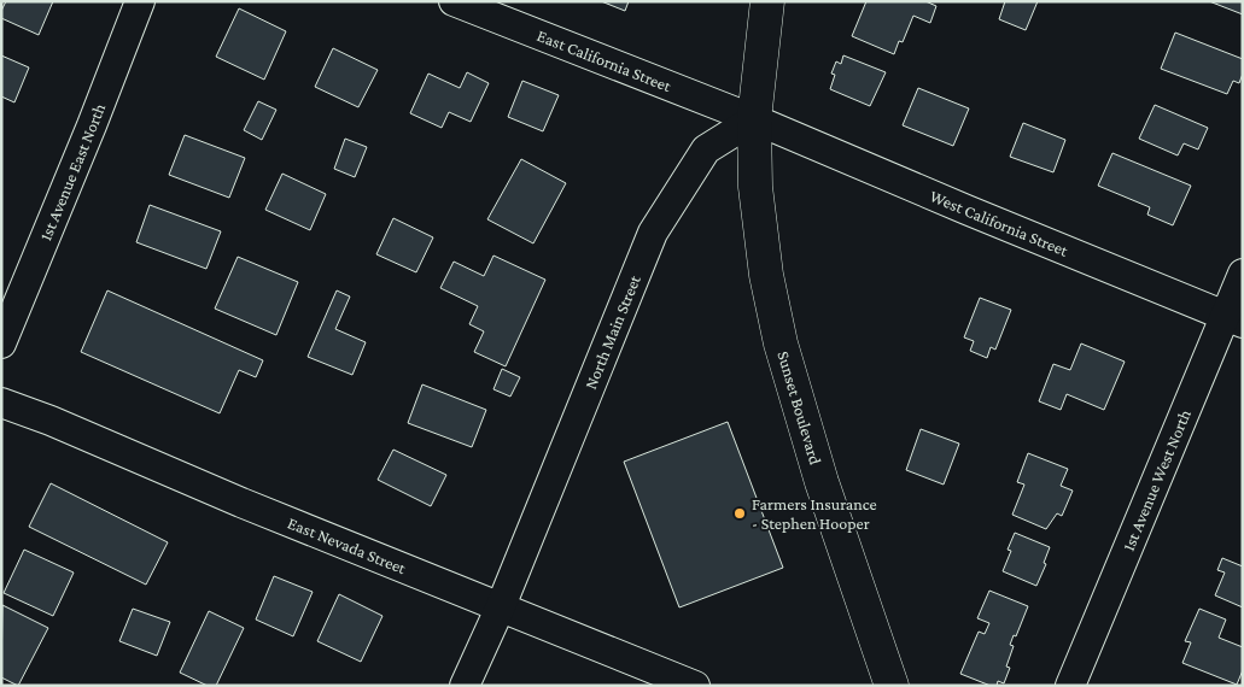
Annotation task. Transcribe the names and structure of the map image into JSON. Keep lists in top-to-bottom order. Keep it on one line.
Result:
{"streets":{"main road":["Sunset Boulevard"],"street":["East California Street","1st Avenue East North","West California Street","North Main Street","1st Avenue West North","East Nevada Street"]},"crossings":[["East California Street","West California Street"],["East California Street","North Main Street"],["East California Street","Sunset Boulevard"],["West California Street","North Main Street"],["West California Street","Sunset Boulevard"],["West California Street","1st Avenue West North"],["North Main Street","Sunset Boulevard"],["North Main Street","East Nevada Street"]],"places":["Farmers Insurance - Stephen Hooper"]}
